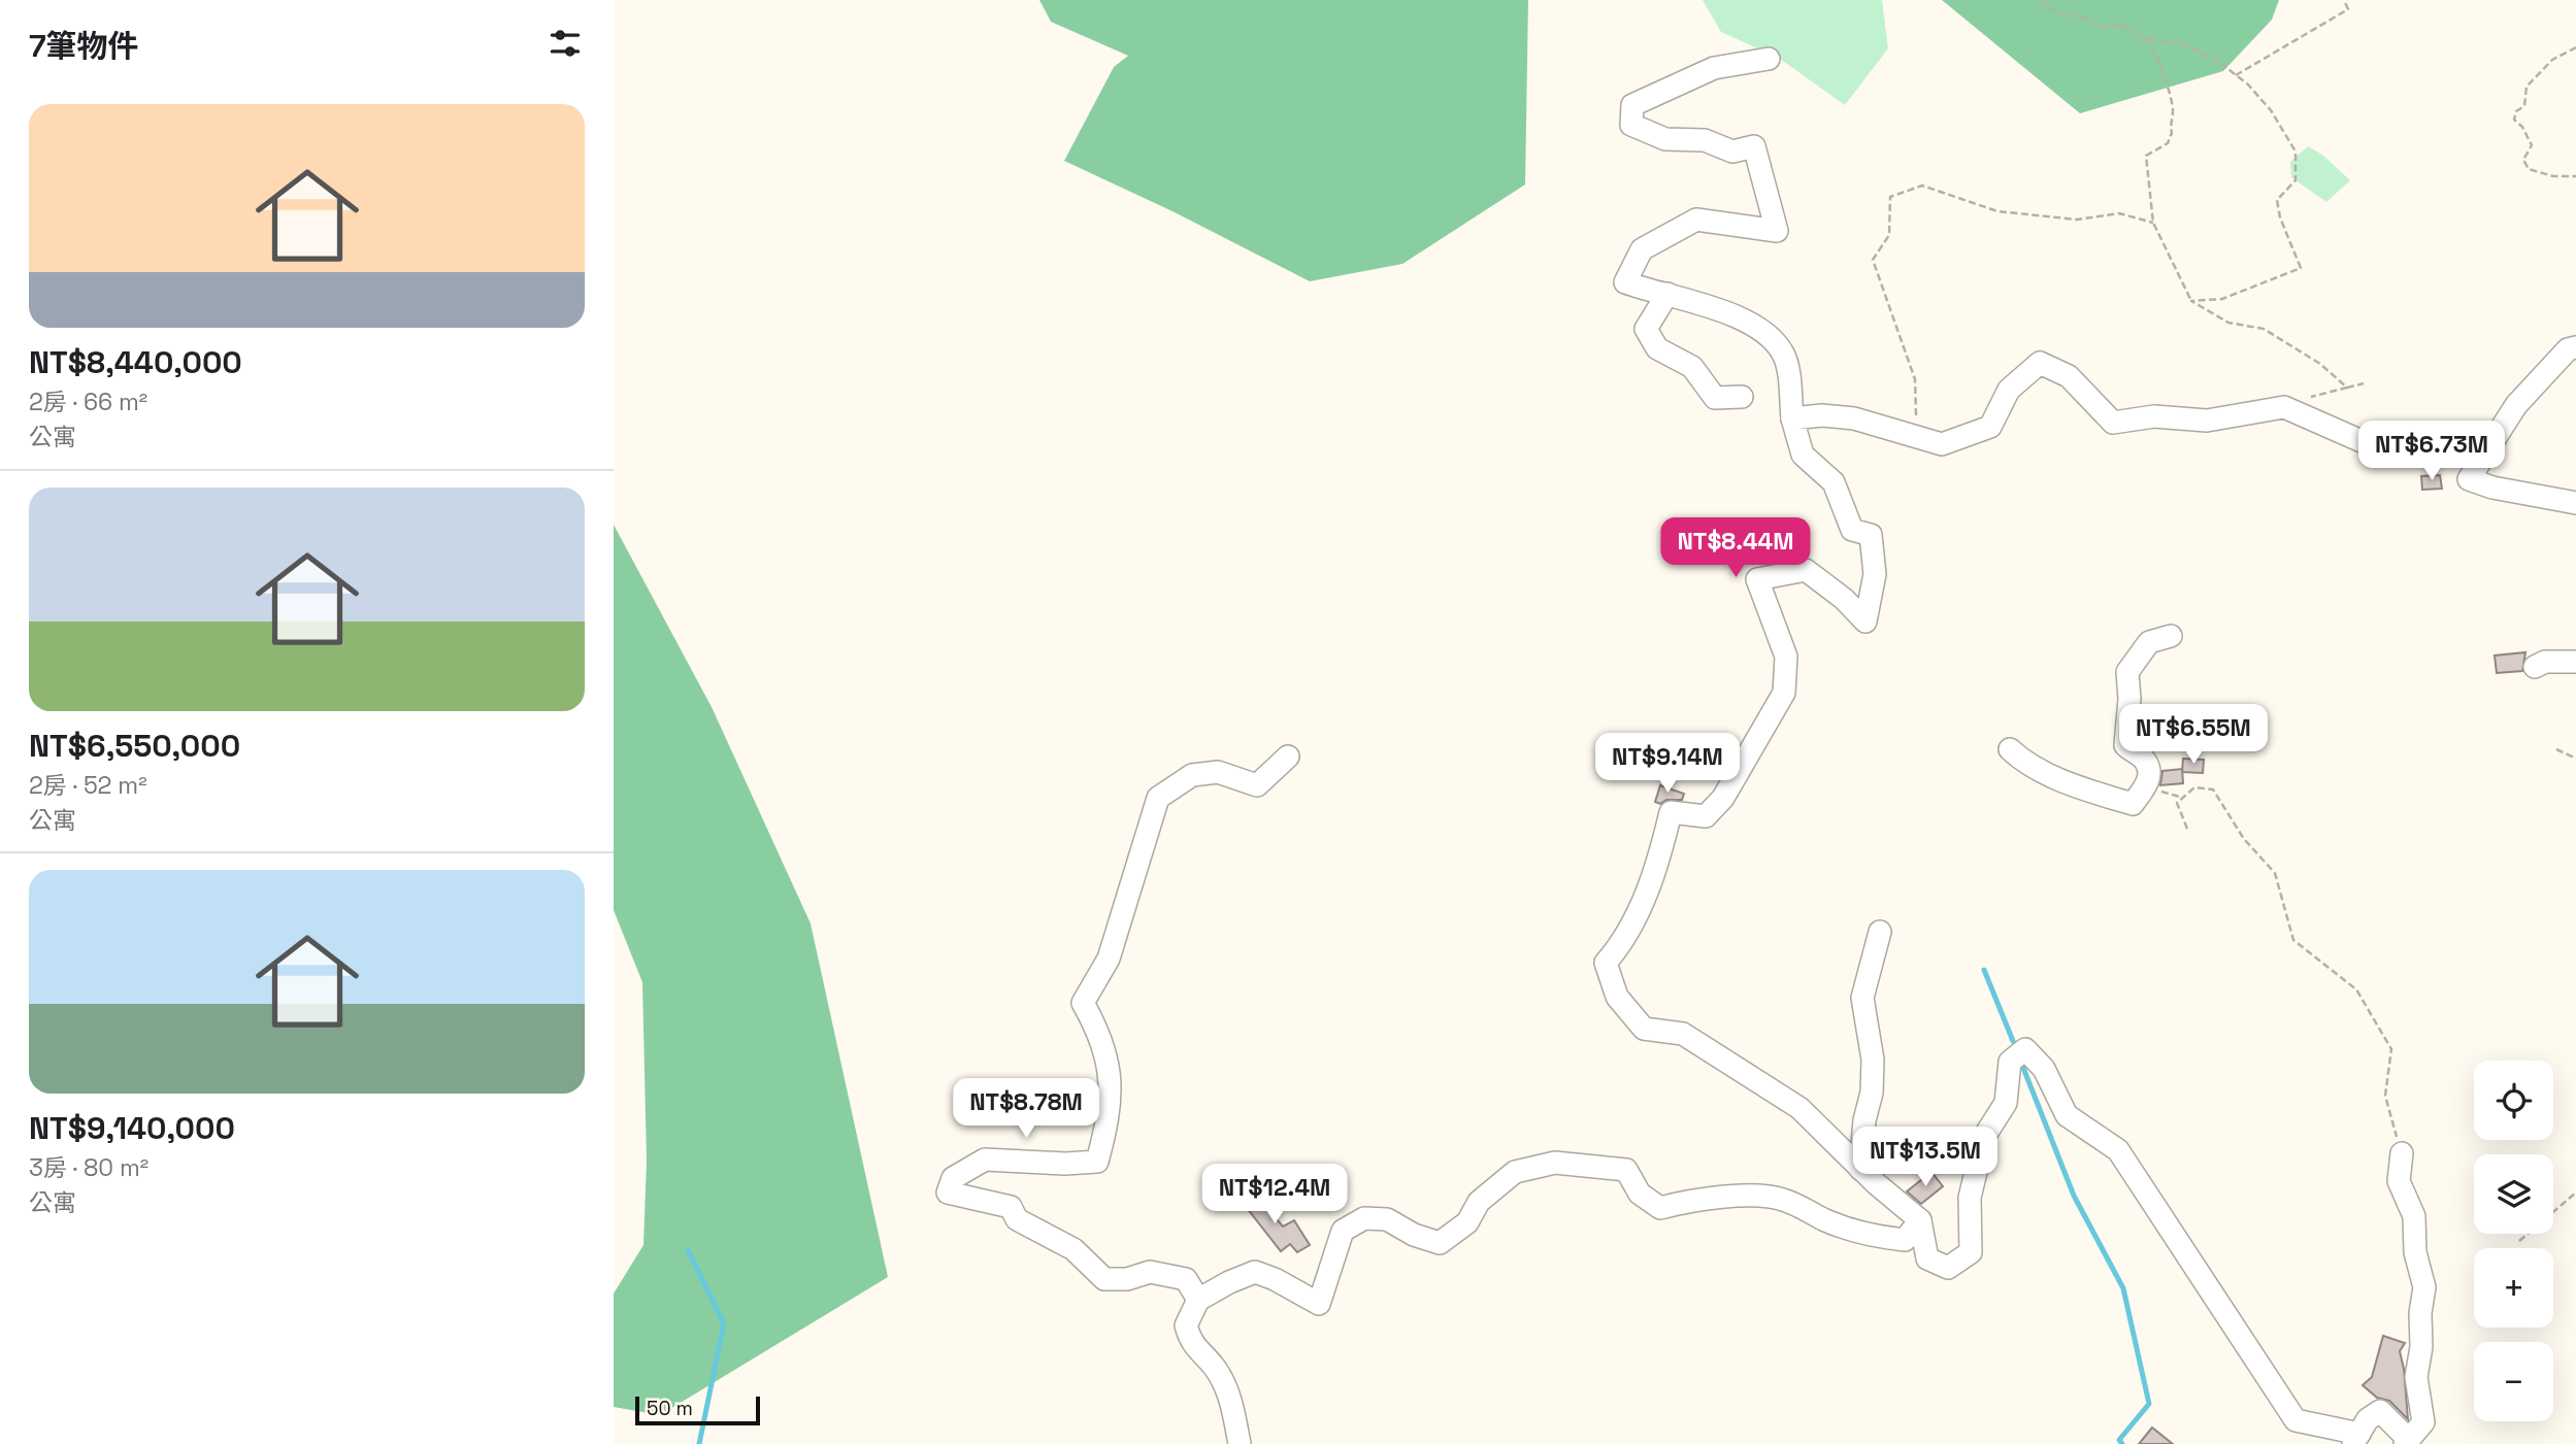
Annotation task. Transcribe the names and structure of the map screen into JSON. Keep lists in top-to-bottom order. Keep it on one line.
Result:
{"scale_bar":"50 m","page":{"heading":"7筆物件","list":[{"name":"NT$8,440,000","note":"2房 · 66 m² · 公寓"},{"name":"NT$6,550,000","note":"2房 · 52 m² · 公寓"},{"name":"NT$9,140,000","note":"3房 · 80 m² · 公寓"}],"price":["NT$6.73M","NT$8.44M","NT$6.55M","NT$9.14M","NT$8.78M","NT$13.5M","NT$12.4M"],"map_buttons":["+","−"],"scale":"50 m"}}
